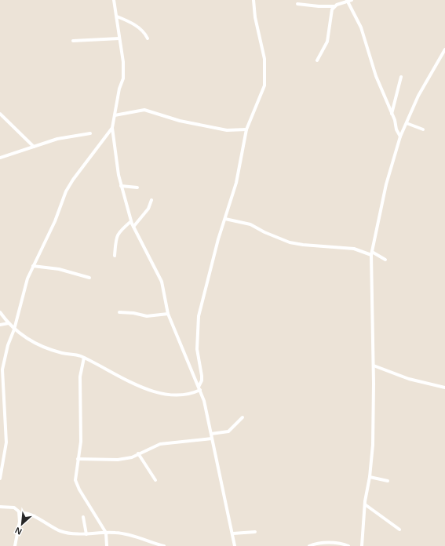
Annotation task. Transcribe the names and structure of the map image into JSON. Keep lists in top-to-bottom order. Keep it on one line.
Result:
{"north":"bottom left"}
